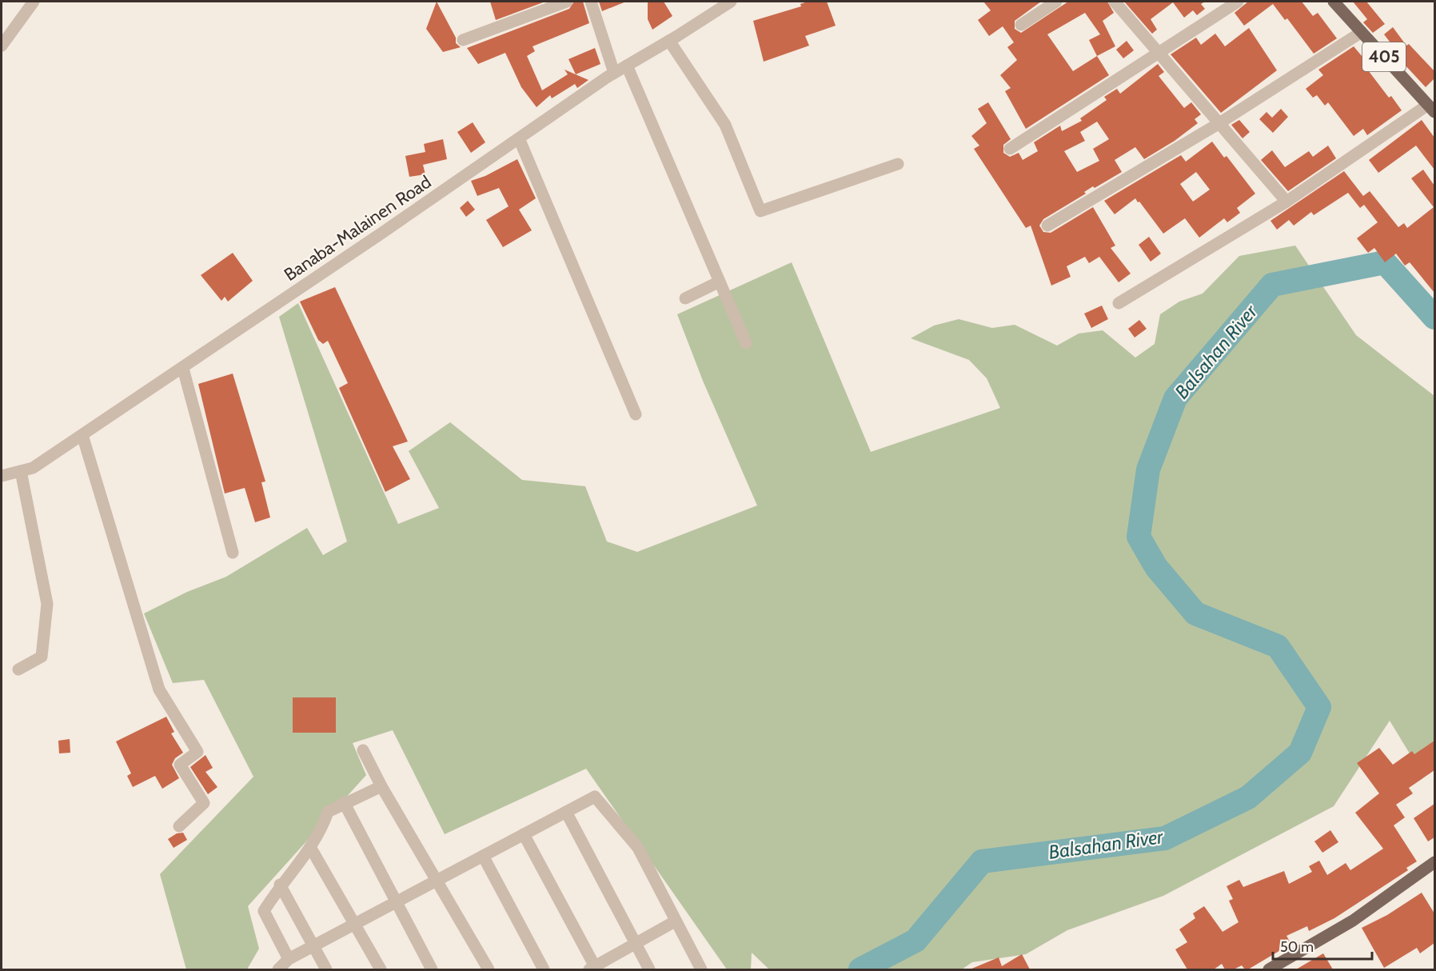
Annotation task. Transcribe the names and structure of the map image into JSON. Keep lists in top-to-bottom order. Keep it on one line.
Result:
{"streets":{"main road":["405"],"street":["Banaba-Malainen Road"]},"water":["Balsahan River"],"scale_bar":"50 m"}
